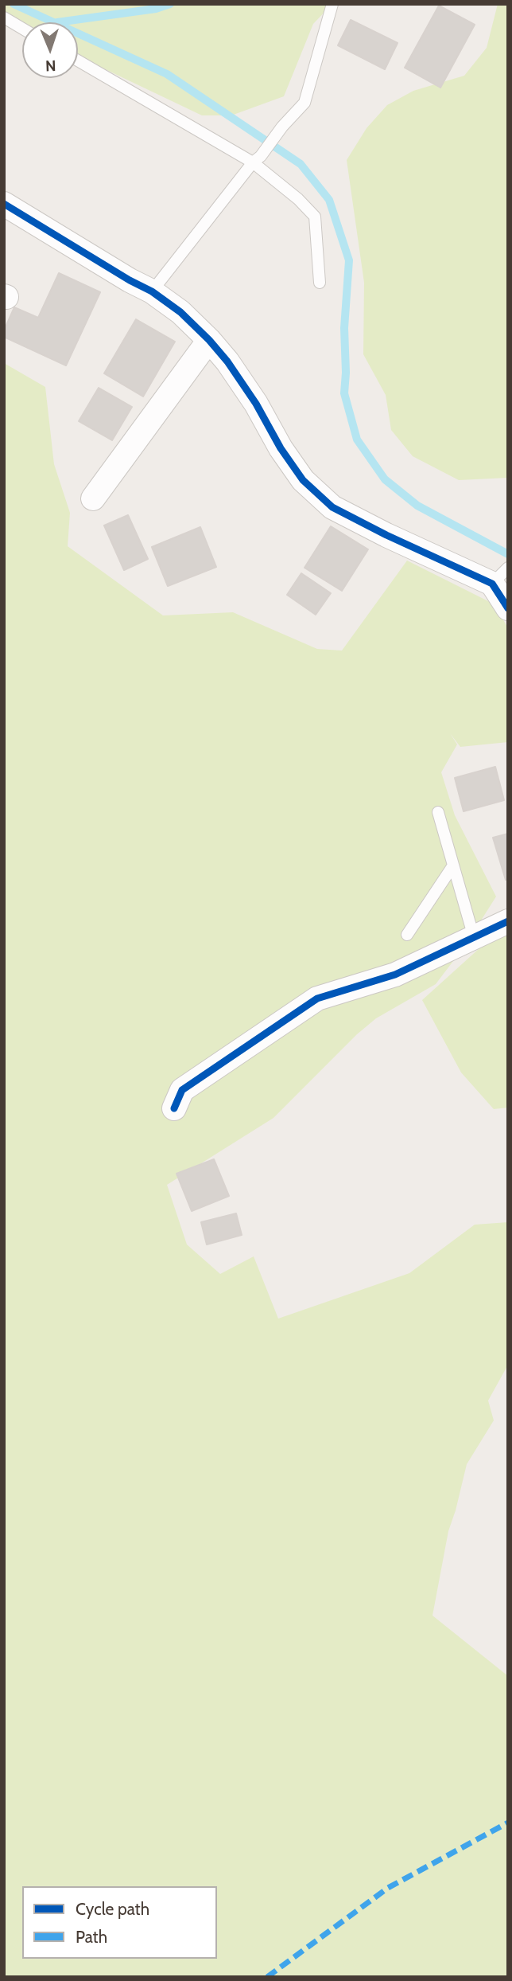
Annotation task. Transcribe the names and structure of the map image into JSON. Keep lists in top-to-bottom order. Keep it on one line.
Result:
{"legend":["Cycle path","Path"],"north":"bottom"}
